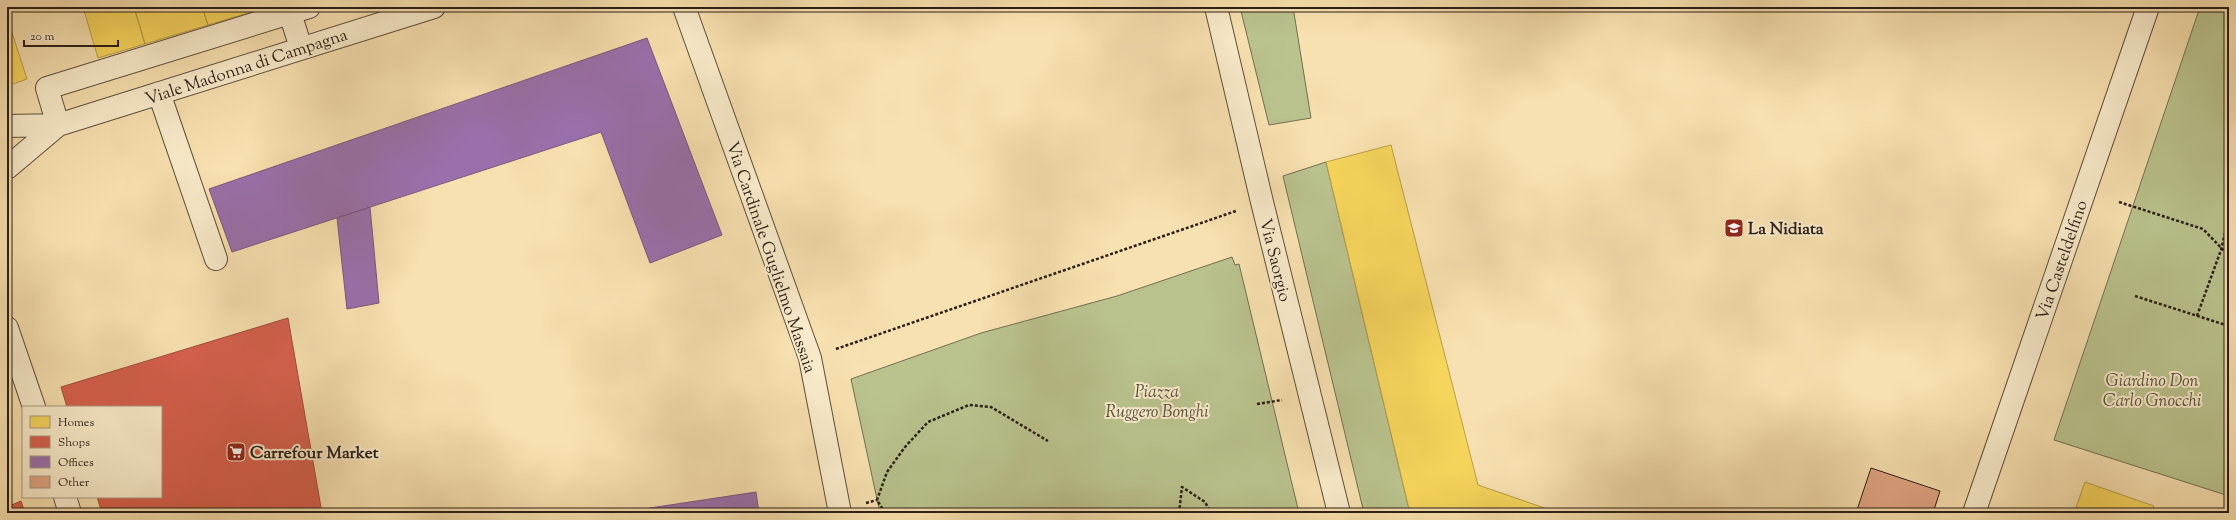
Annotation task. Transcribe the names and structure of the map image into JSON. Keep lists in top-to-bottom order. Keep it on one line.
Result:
{"streets":{"street":["Viale Madonna di Campagna","Via Cardinale Guglielmo Massaia","Via Saorgio","Via Casteldelfino"]},"parks":["Giardino Don Carlo Gnocchi","Piazza Ruggero Bonghi"],"places":{"school or university":["La Nidiata"],"supermarket":["Carrefour Market"]},"legend":["Homes","Shops","Offices","Other"],"scale_bar":"20 m"}
